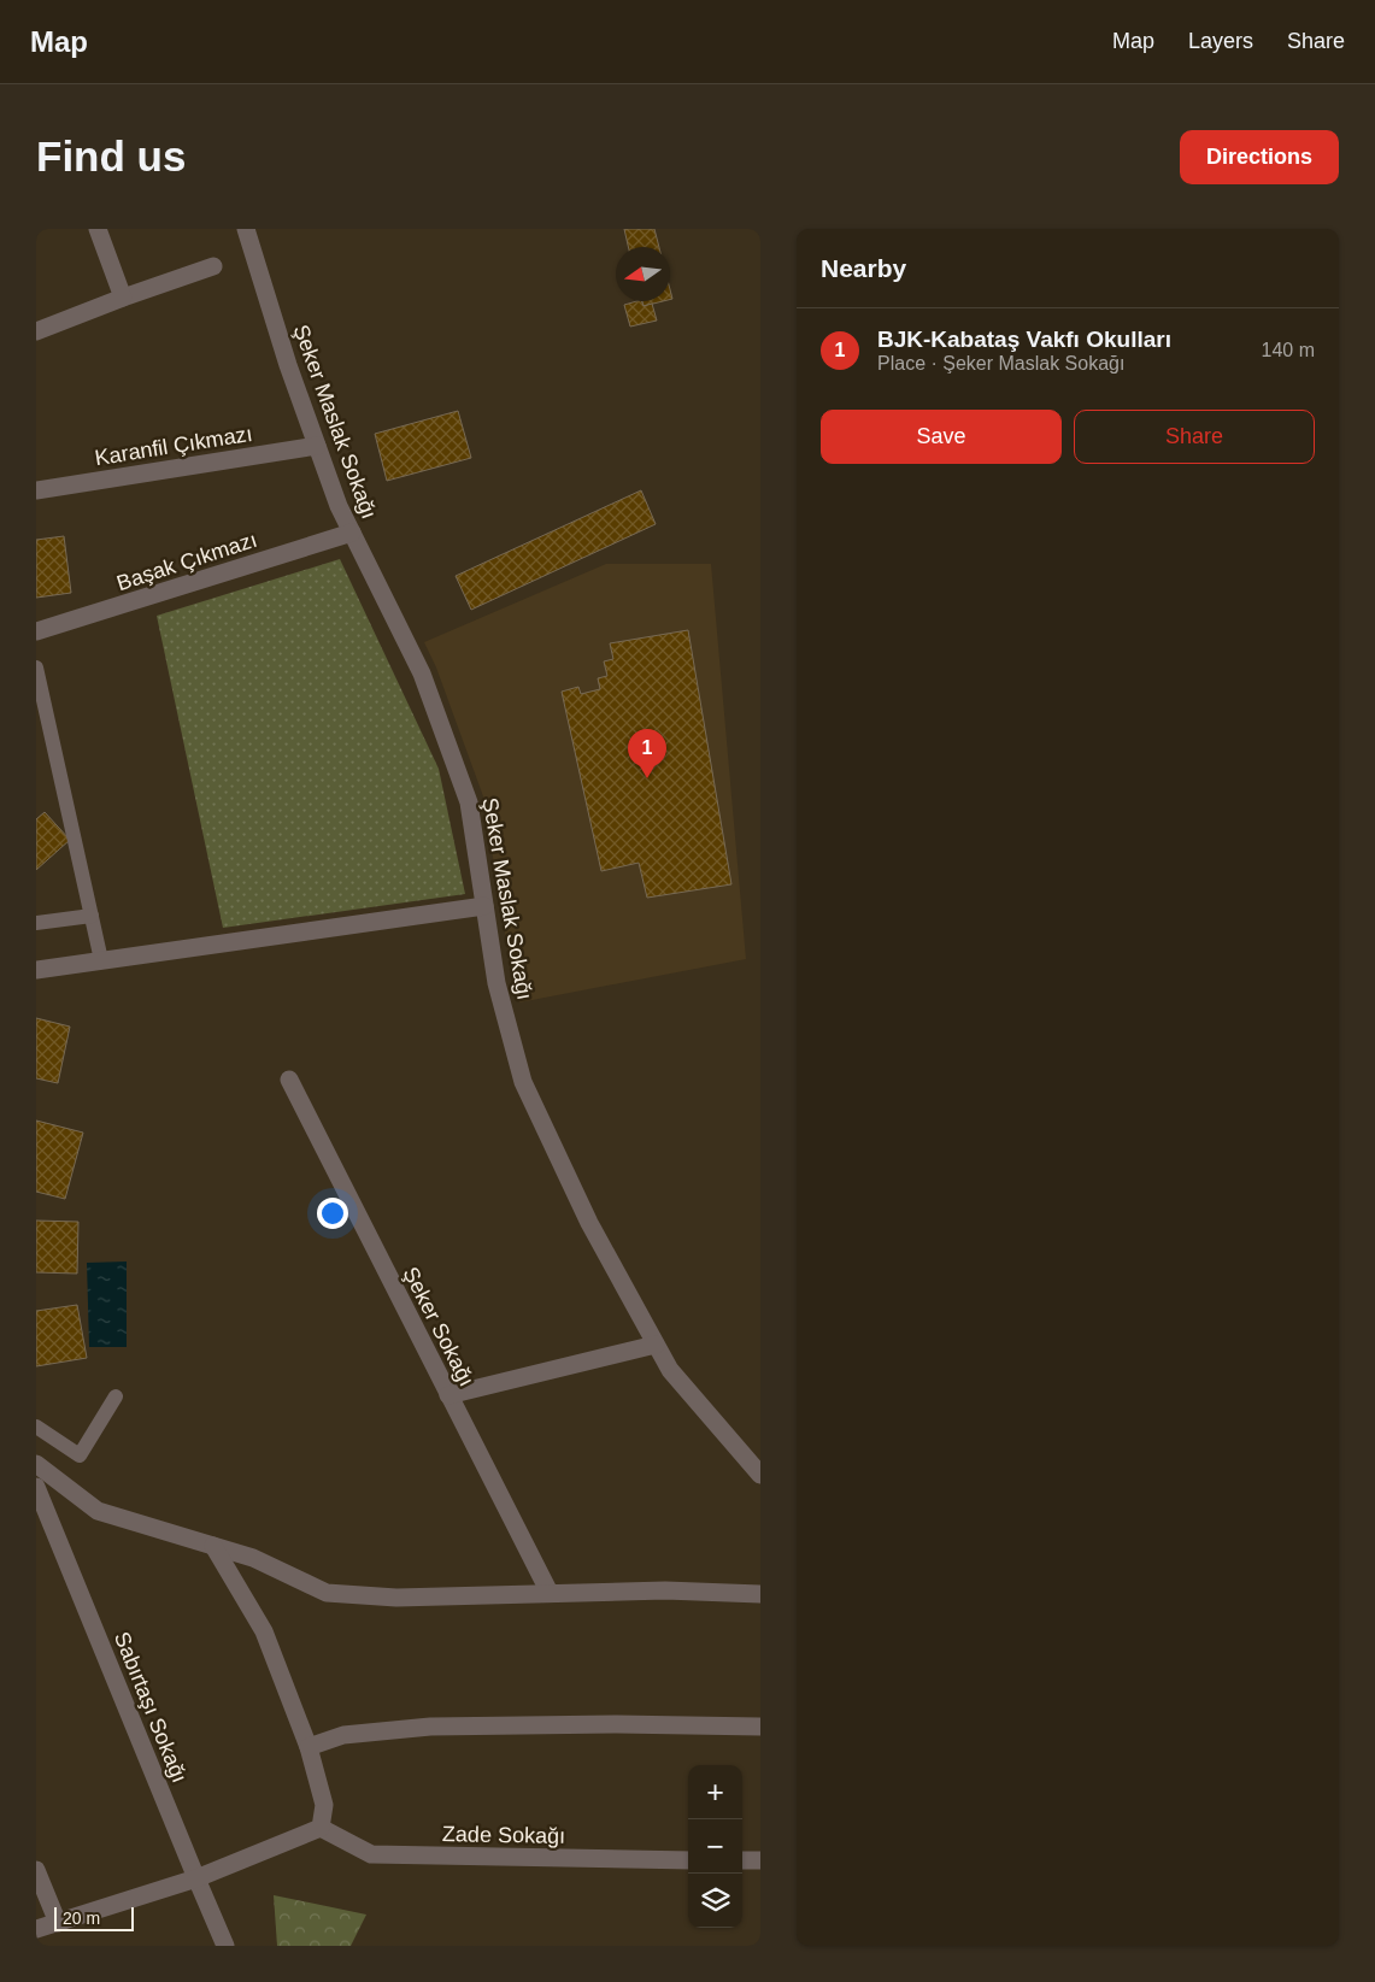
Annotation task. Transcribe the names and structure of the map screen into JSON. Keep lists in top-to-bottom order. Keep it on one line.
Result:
{"streets":{"street":["Şeker Maslak Sokağı","Karanfil Çıkmazı","Başak Çıkmazı","Şeker Sokağı","Sabırtaşı Sokağı","Zade Sokağı"]},"crossings":[["Şeker Maslak Sokağı","Karanfil Çıkmazı"],["Şeker Maslak Sokağı","Başak Çıkmazı"]],"scale_bar":"20 m","north":"left","page":{"header":"Map","nav":["Map","Layers","Share"],"buttons":["Directions",["Save","Share"]],"title":"Find us","heading":"Nearby","list":[{"mark":"1","name":"BJK-Kabataş Vakfı Okulları","note":"Place · Şeker Maslak Sokağı","value":"140 m"}],"pins":"1","map_buttons":["+","−"],"scale":"20 m"}}
